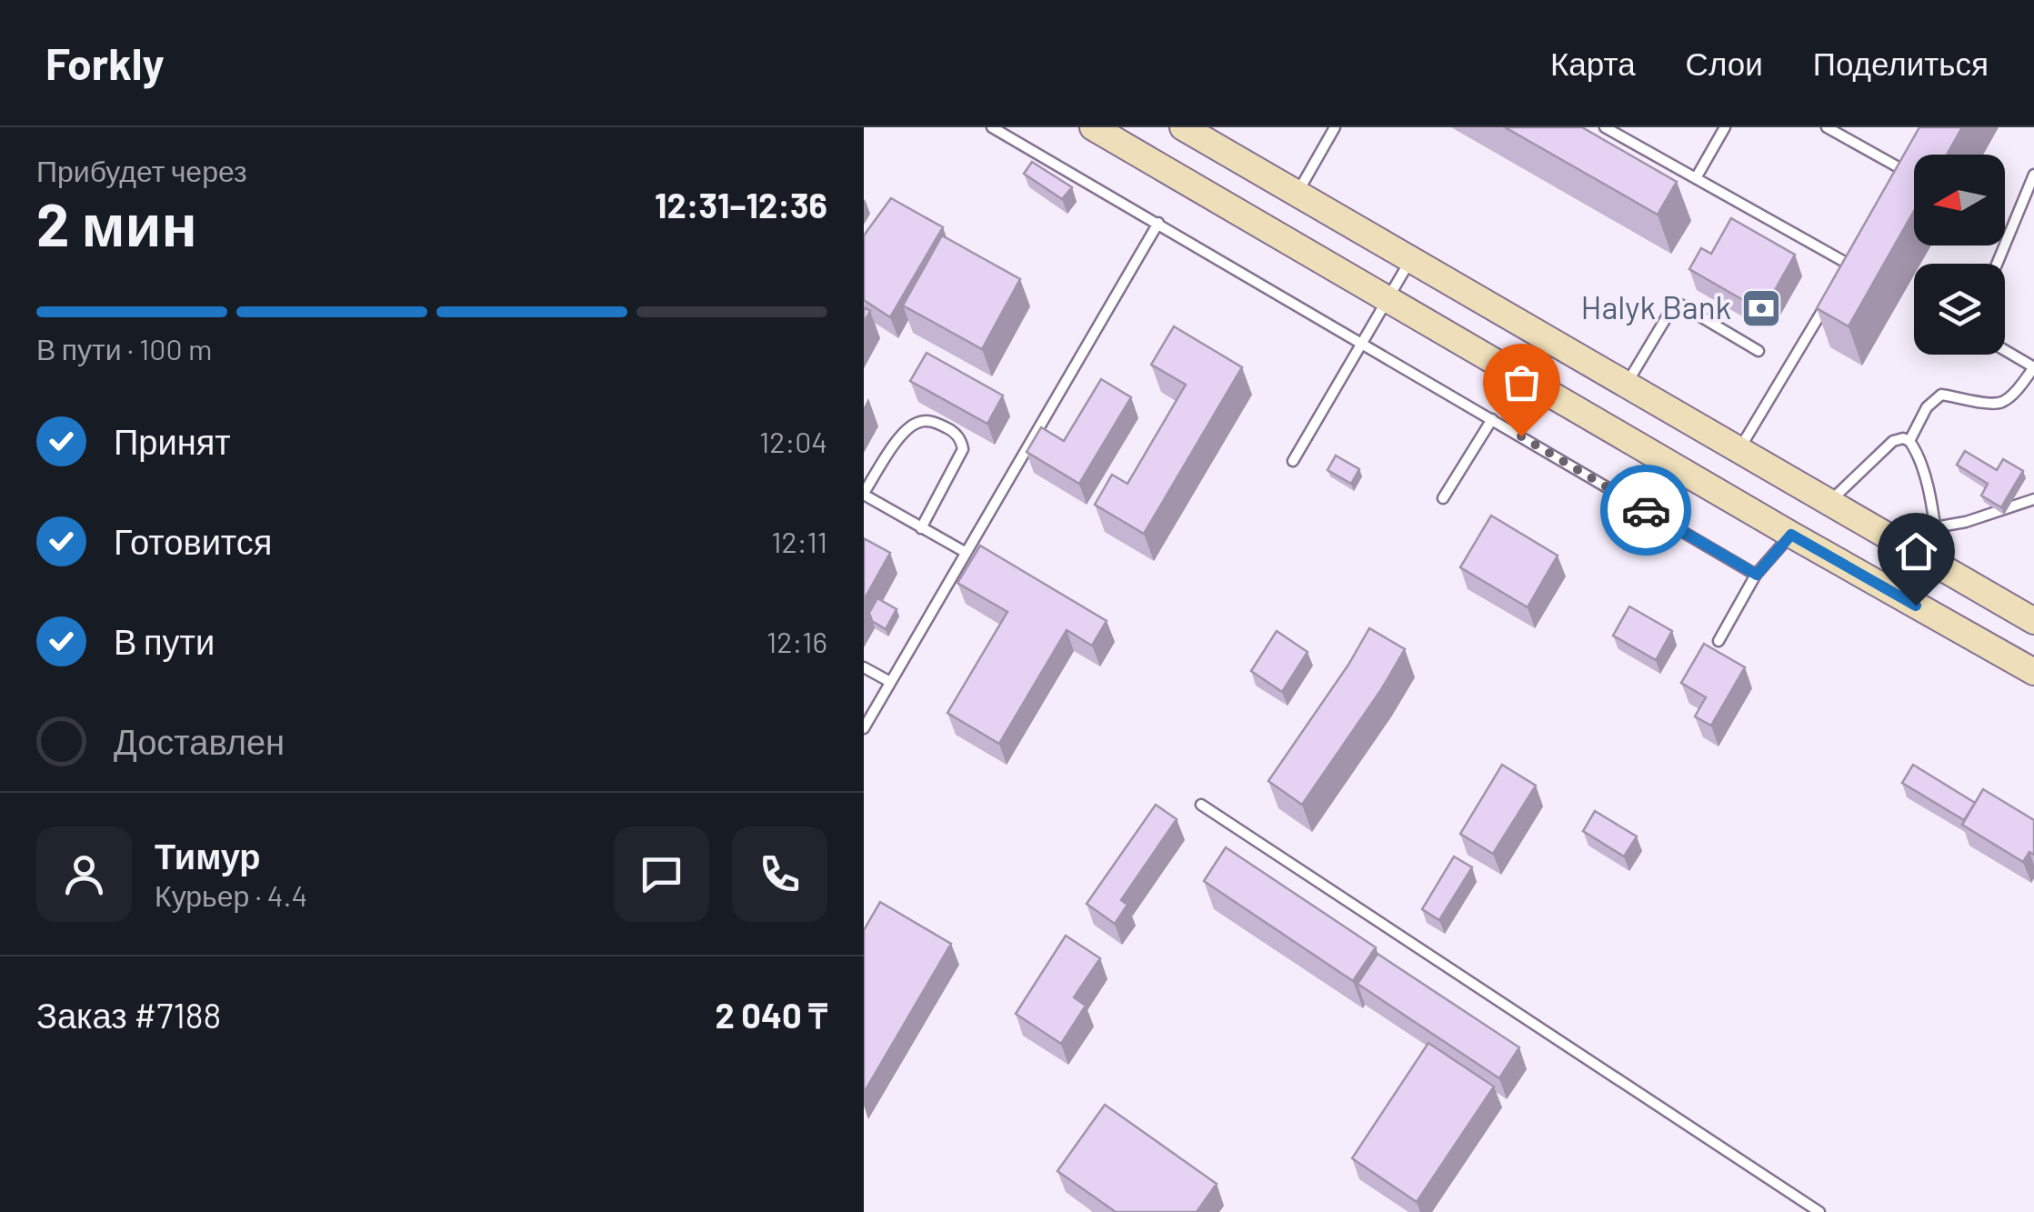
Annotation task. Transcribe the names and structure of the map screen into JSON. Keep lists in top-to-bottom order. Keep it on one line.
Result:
{"places":{"bank":["Halyk Bank"]},"north":"left","page":{"header":"Forkly","nav":["Карта","Слои","Поделиться"],"heading":["2 мин","Прибудет через","12:31–12:36"],"panel":["Тимур","Курьер · 4.4","Заказ #7188","2 040 ₸"],"bar":"В пути · 100 m","list":[["Принят","12:04"],["Готовится","12:11"],["В пути","12:16"],"Доставлен"]}}
